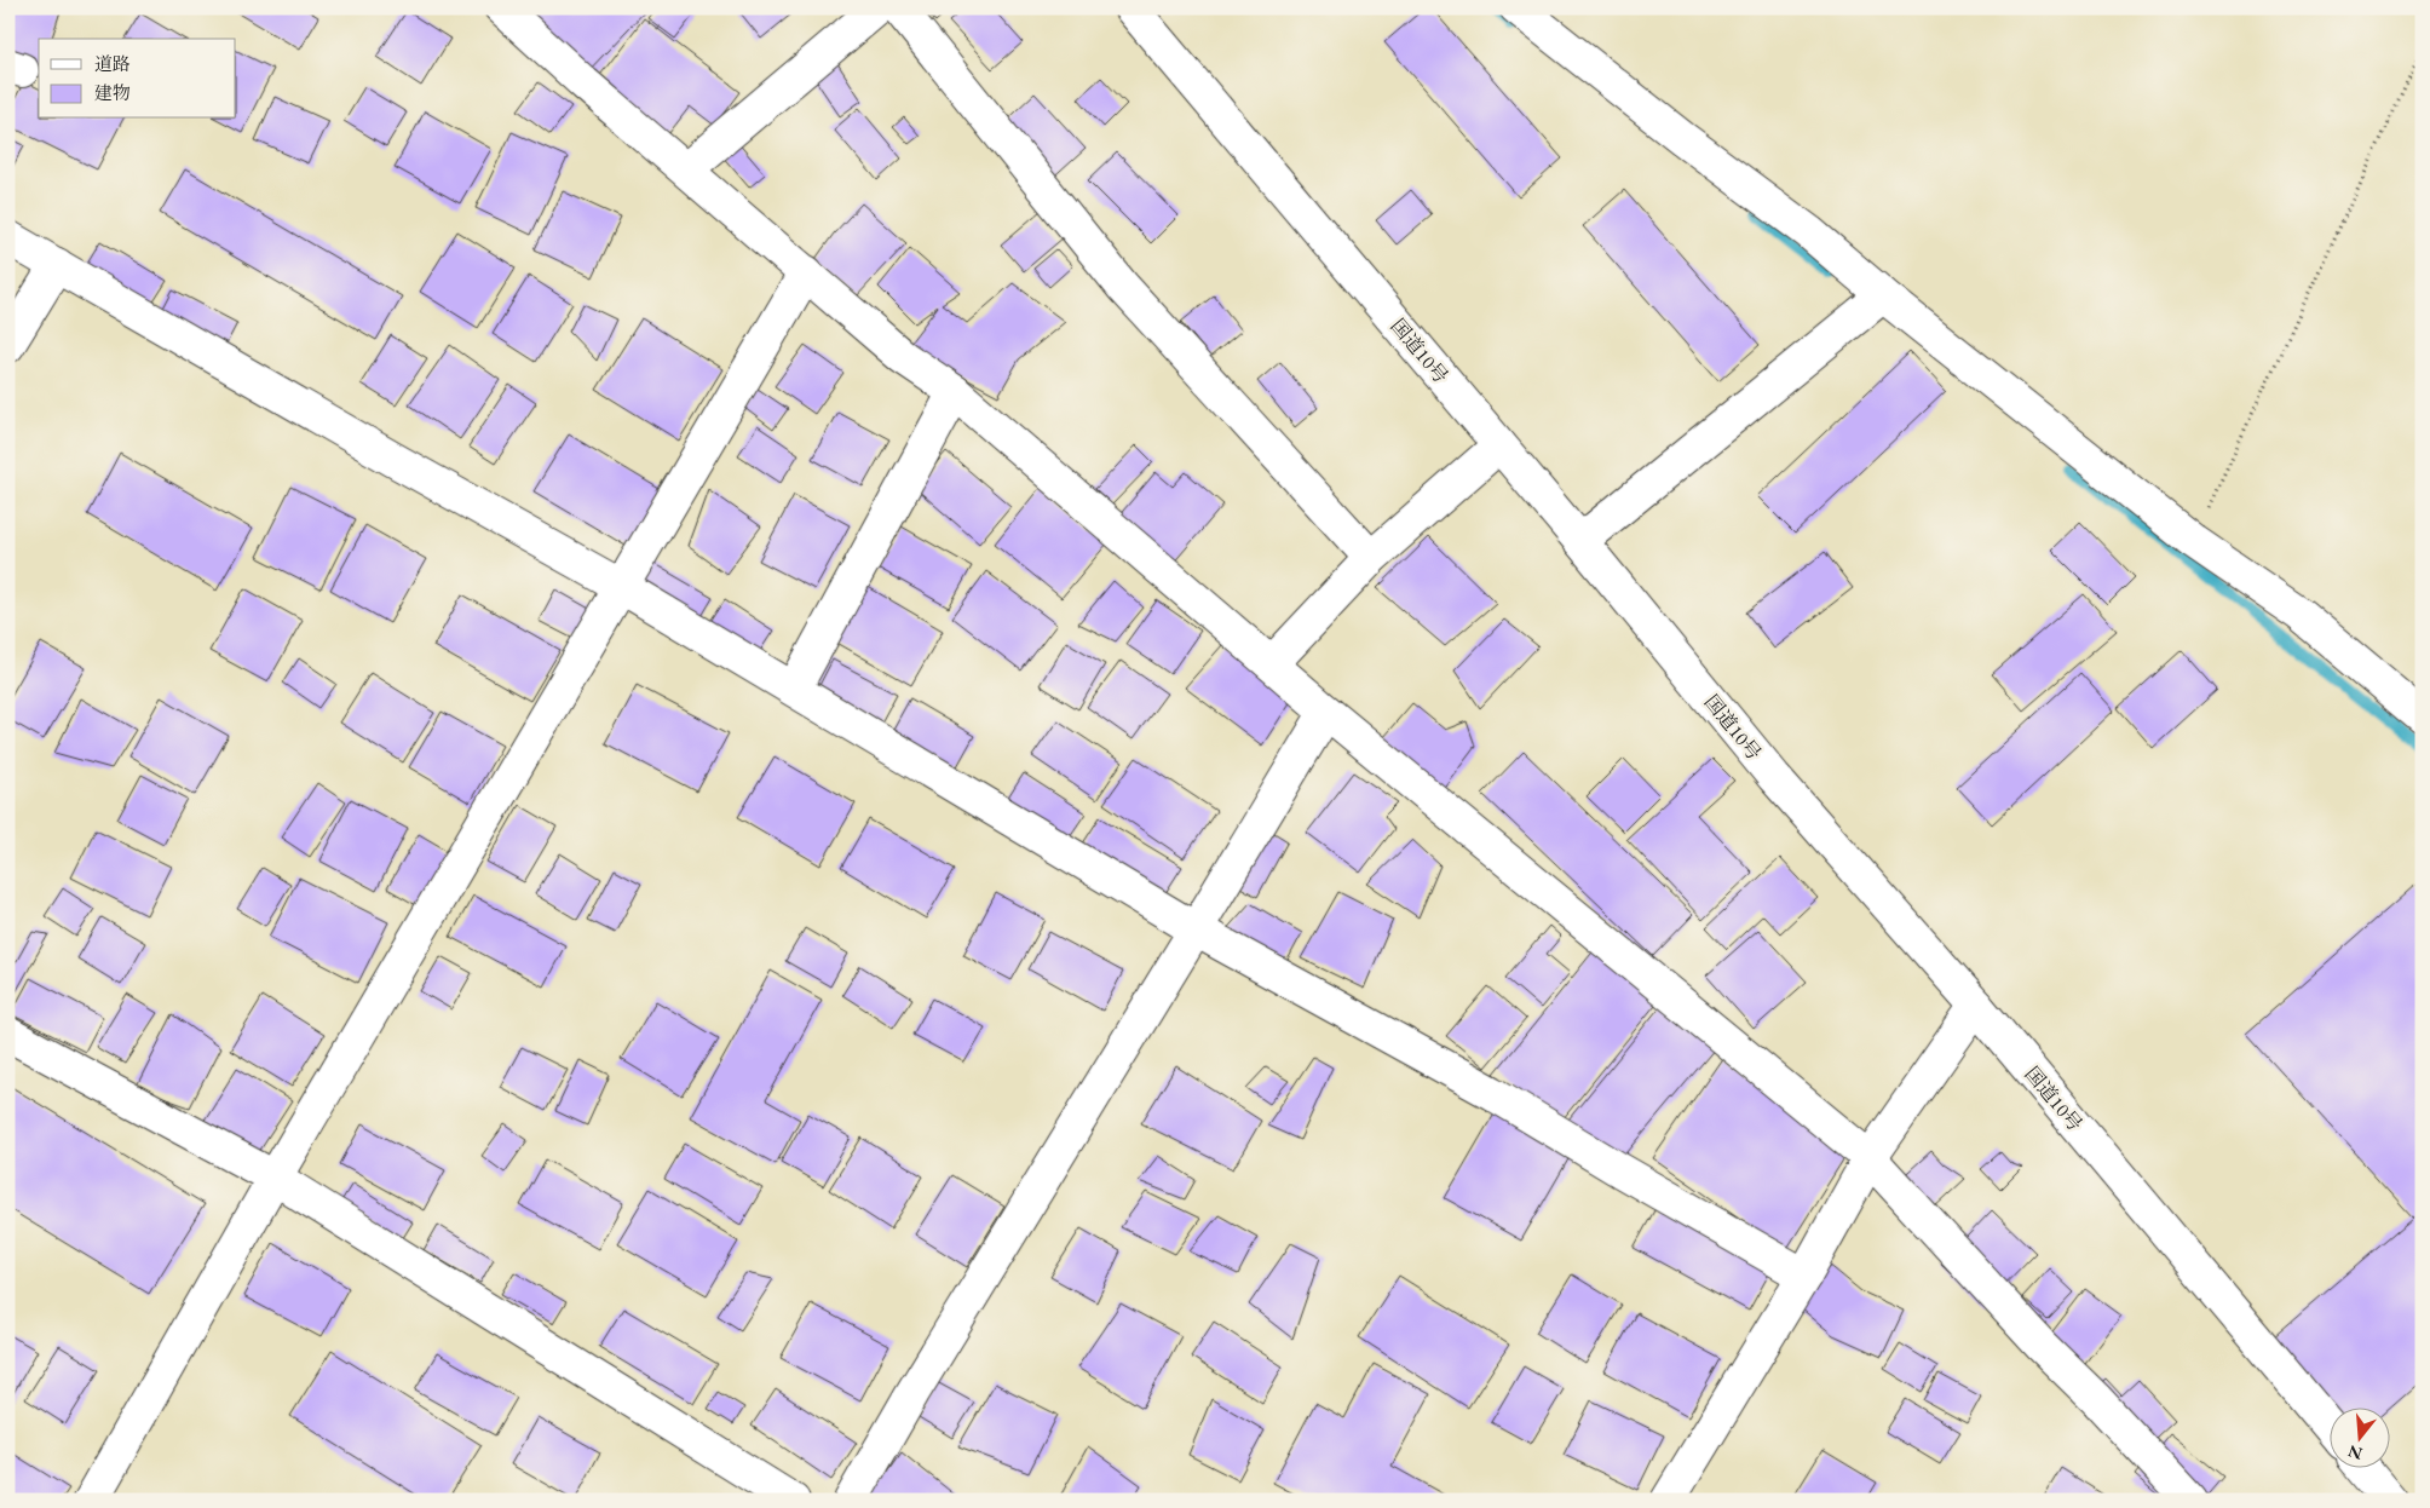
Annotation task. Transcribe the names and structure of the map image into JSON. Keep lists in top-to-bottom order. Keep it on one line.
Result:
{"streets":{"main road":["国道10号"]},"legend":["道路","建物"],"north":"bottom"}
